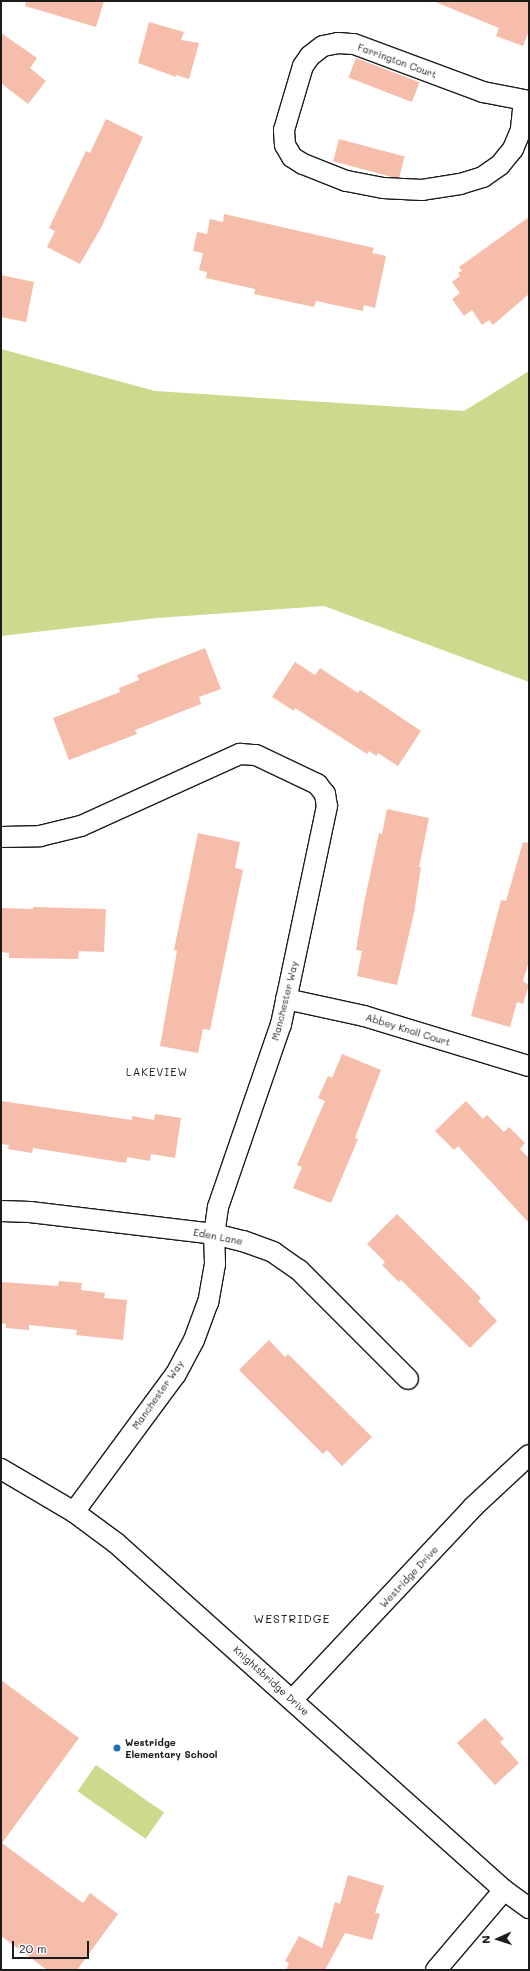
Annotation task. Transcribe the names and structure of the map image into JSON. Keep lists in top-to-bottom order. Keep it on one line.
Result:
{"streets":{"street":["Farrington Court","Manchester Way","Abbey Knoll Court","Eden Lane","Westridge Drive","Knightsbridge Drive"]},"crossings":[["Manchester Way","Abbey Knoll Court"],["Manchester Way","Eden Lane"],["Manchester Way","Knightsbridge Drive"],["Westridge Drive","Knightsbridge Drive"]],"districts":["LAKEVIEW","WESTRIDGE"],"places":["Westridge Elementary School"],"scale_bar":"20 m","north":"left"}
